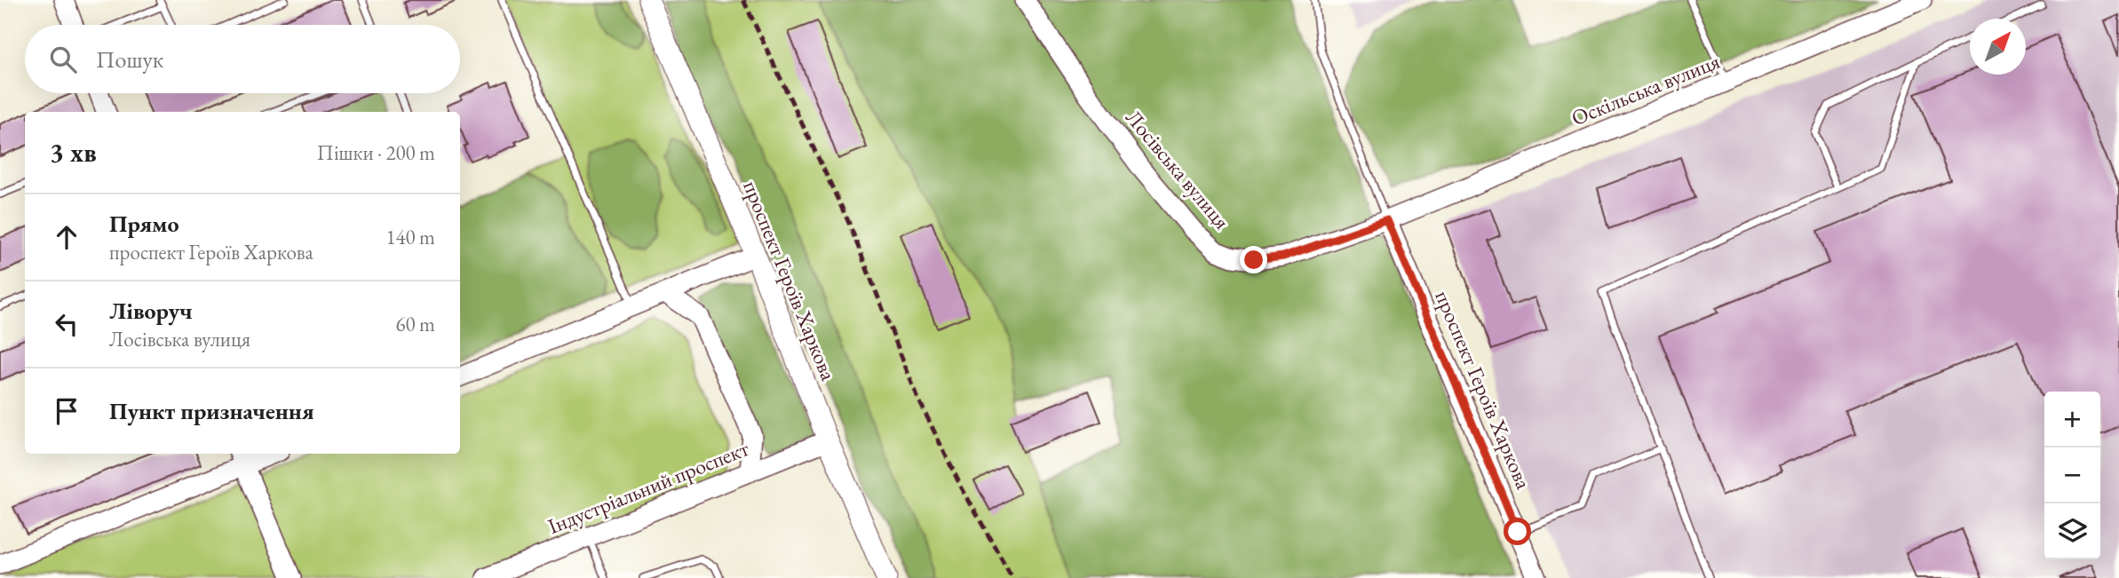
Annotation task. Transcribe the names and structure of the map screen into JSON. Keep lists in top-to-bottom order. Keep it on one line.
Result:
{"streets":{"main road":["проспект Героїв Харкова"],"street":["Оскільська вулиця","Лосівська вулиця","Індустріальний проспект"]},"crossings":[["Оскільська вулиця","Лосівська вулиця"],["Оскільська вулиця","проспект Героїв Харкова"],["Лосівська вулиця","проспект Героїв Харкова"],["проспект Героїв Харкова","Індустріальний проспект"]],"north":"top right","page":{"search":"Пошук","heading":["3 хв","Пішки · 200 m"],"list":[["Прямо","проспект Героїв Харкова","140 m"],["Ліворуч","Лосівська вулиця","60 m"],"Пункт призначення"],"map_buttons":["+","−"]}}
